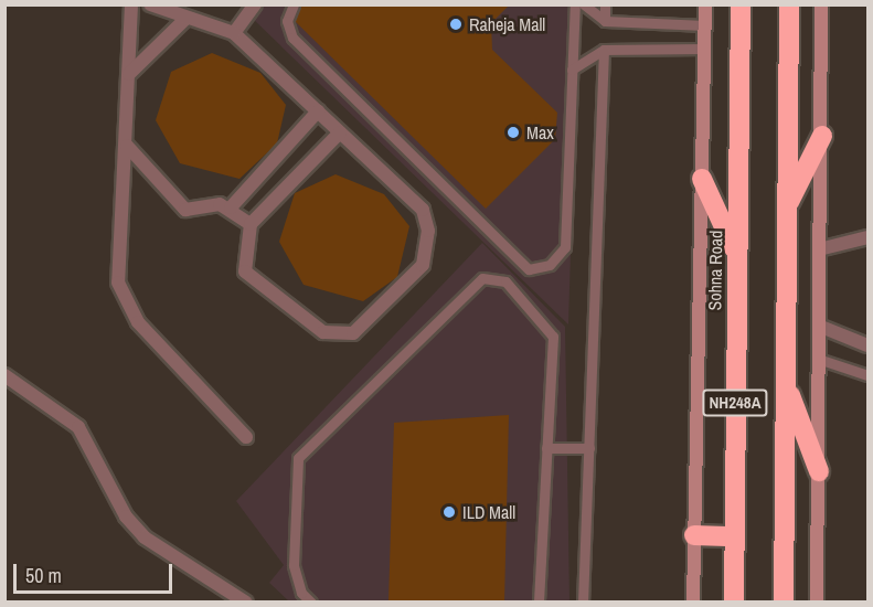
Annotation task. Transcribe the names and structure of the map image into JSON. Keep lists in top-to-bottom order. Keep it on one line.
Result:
{"streets":{"highway":["Sohna Road","NH248A"]},"crossings":[["Sohna Road","NH248A"]],"places":["Raheja Mall","Max","ILD Mall"],"scale_bar":"50 m"}
